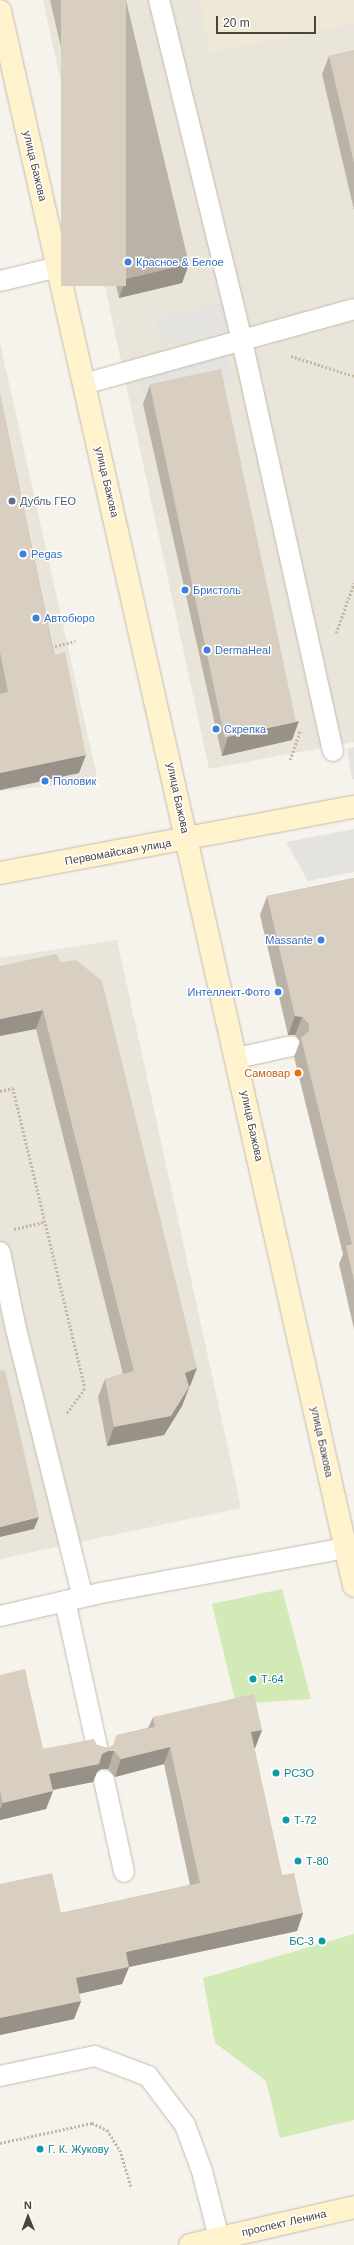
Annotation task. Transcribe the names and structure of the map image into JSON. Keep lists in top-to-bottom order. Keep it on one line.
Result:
{"streets":{"street":["улица Бажова","Первомайская улица","проспект Ленина"]},"crossings":[["улица Бажова","Первомайская улица"]],"places":["Красное & Белое","Дубль ГЕО","Pegas","Бристоль","Автобюро","DermaHeal","Скрепка","Половик","Massante","Интеллект-Фото","Самовар","Т-64","РСЗО","Т-72","Т-80","БС-3","Г. К. Жукову"],"scale_bar":"20 m","north":"top"}
